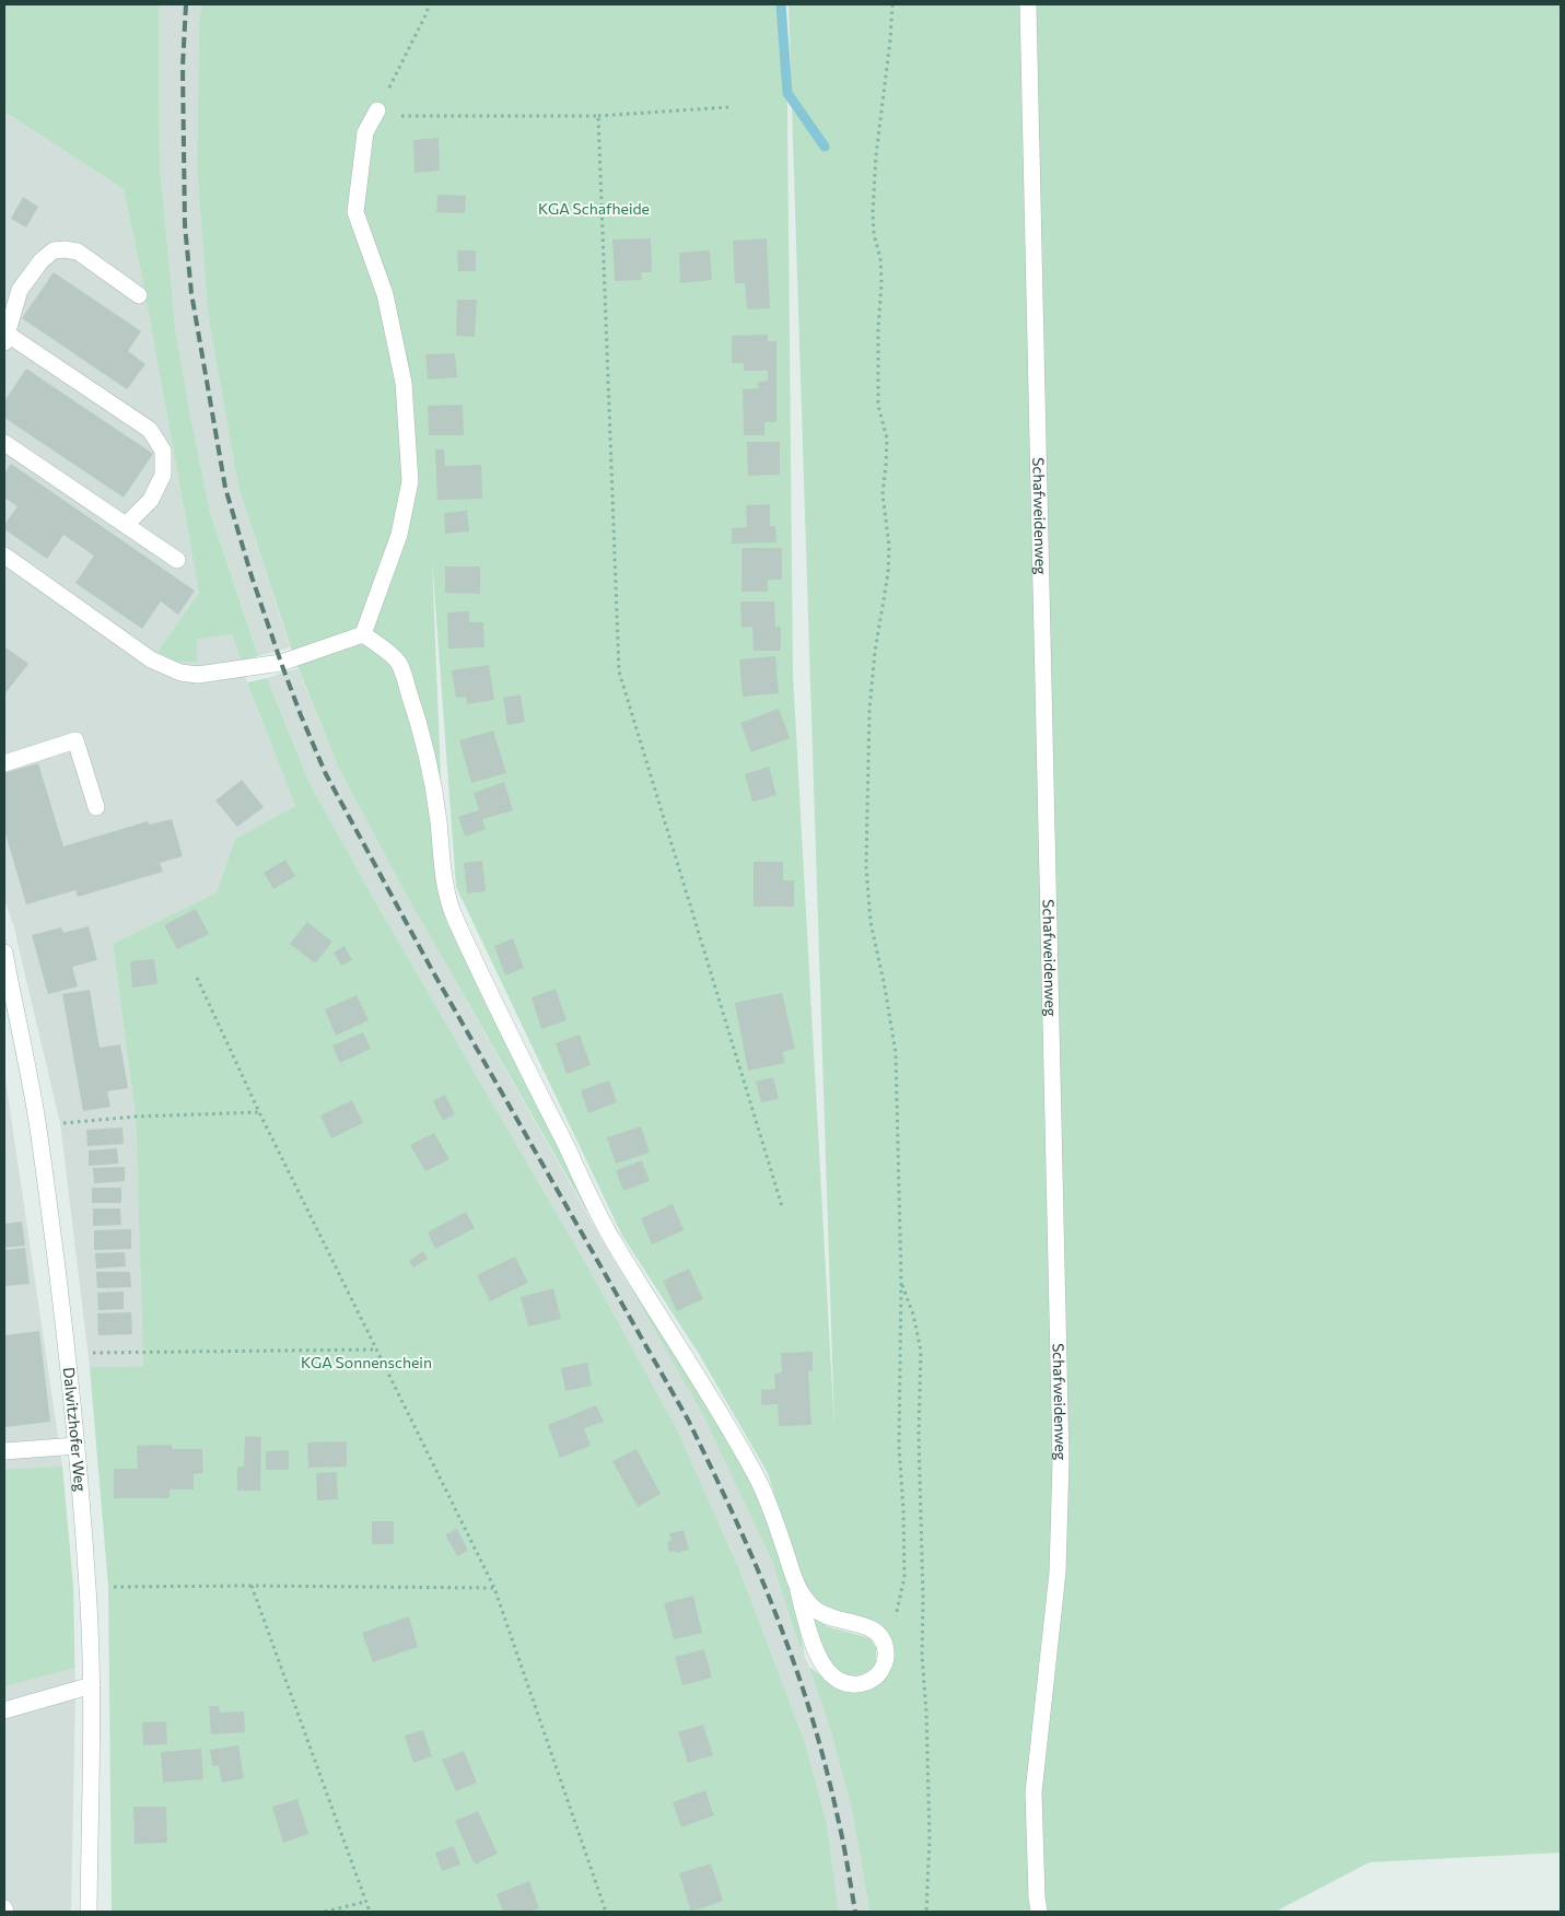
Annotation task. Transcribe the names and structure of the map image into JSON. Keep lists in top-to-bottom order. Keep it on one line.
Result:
{"streets":{"street":["Schafweidenweg","Dalwitzhofer Weg"]},"parks":["KGA Schafheide","KGA Sonnenschein"]}
